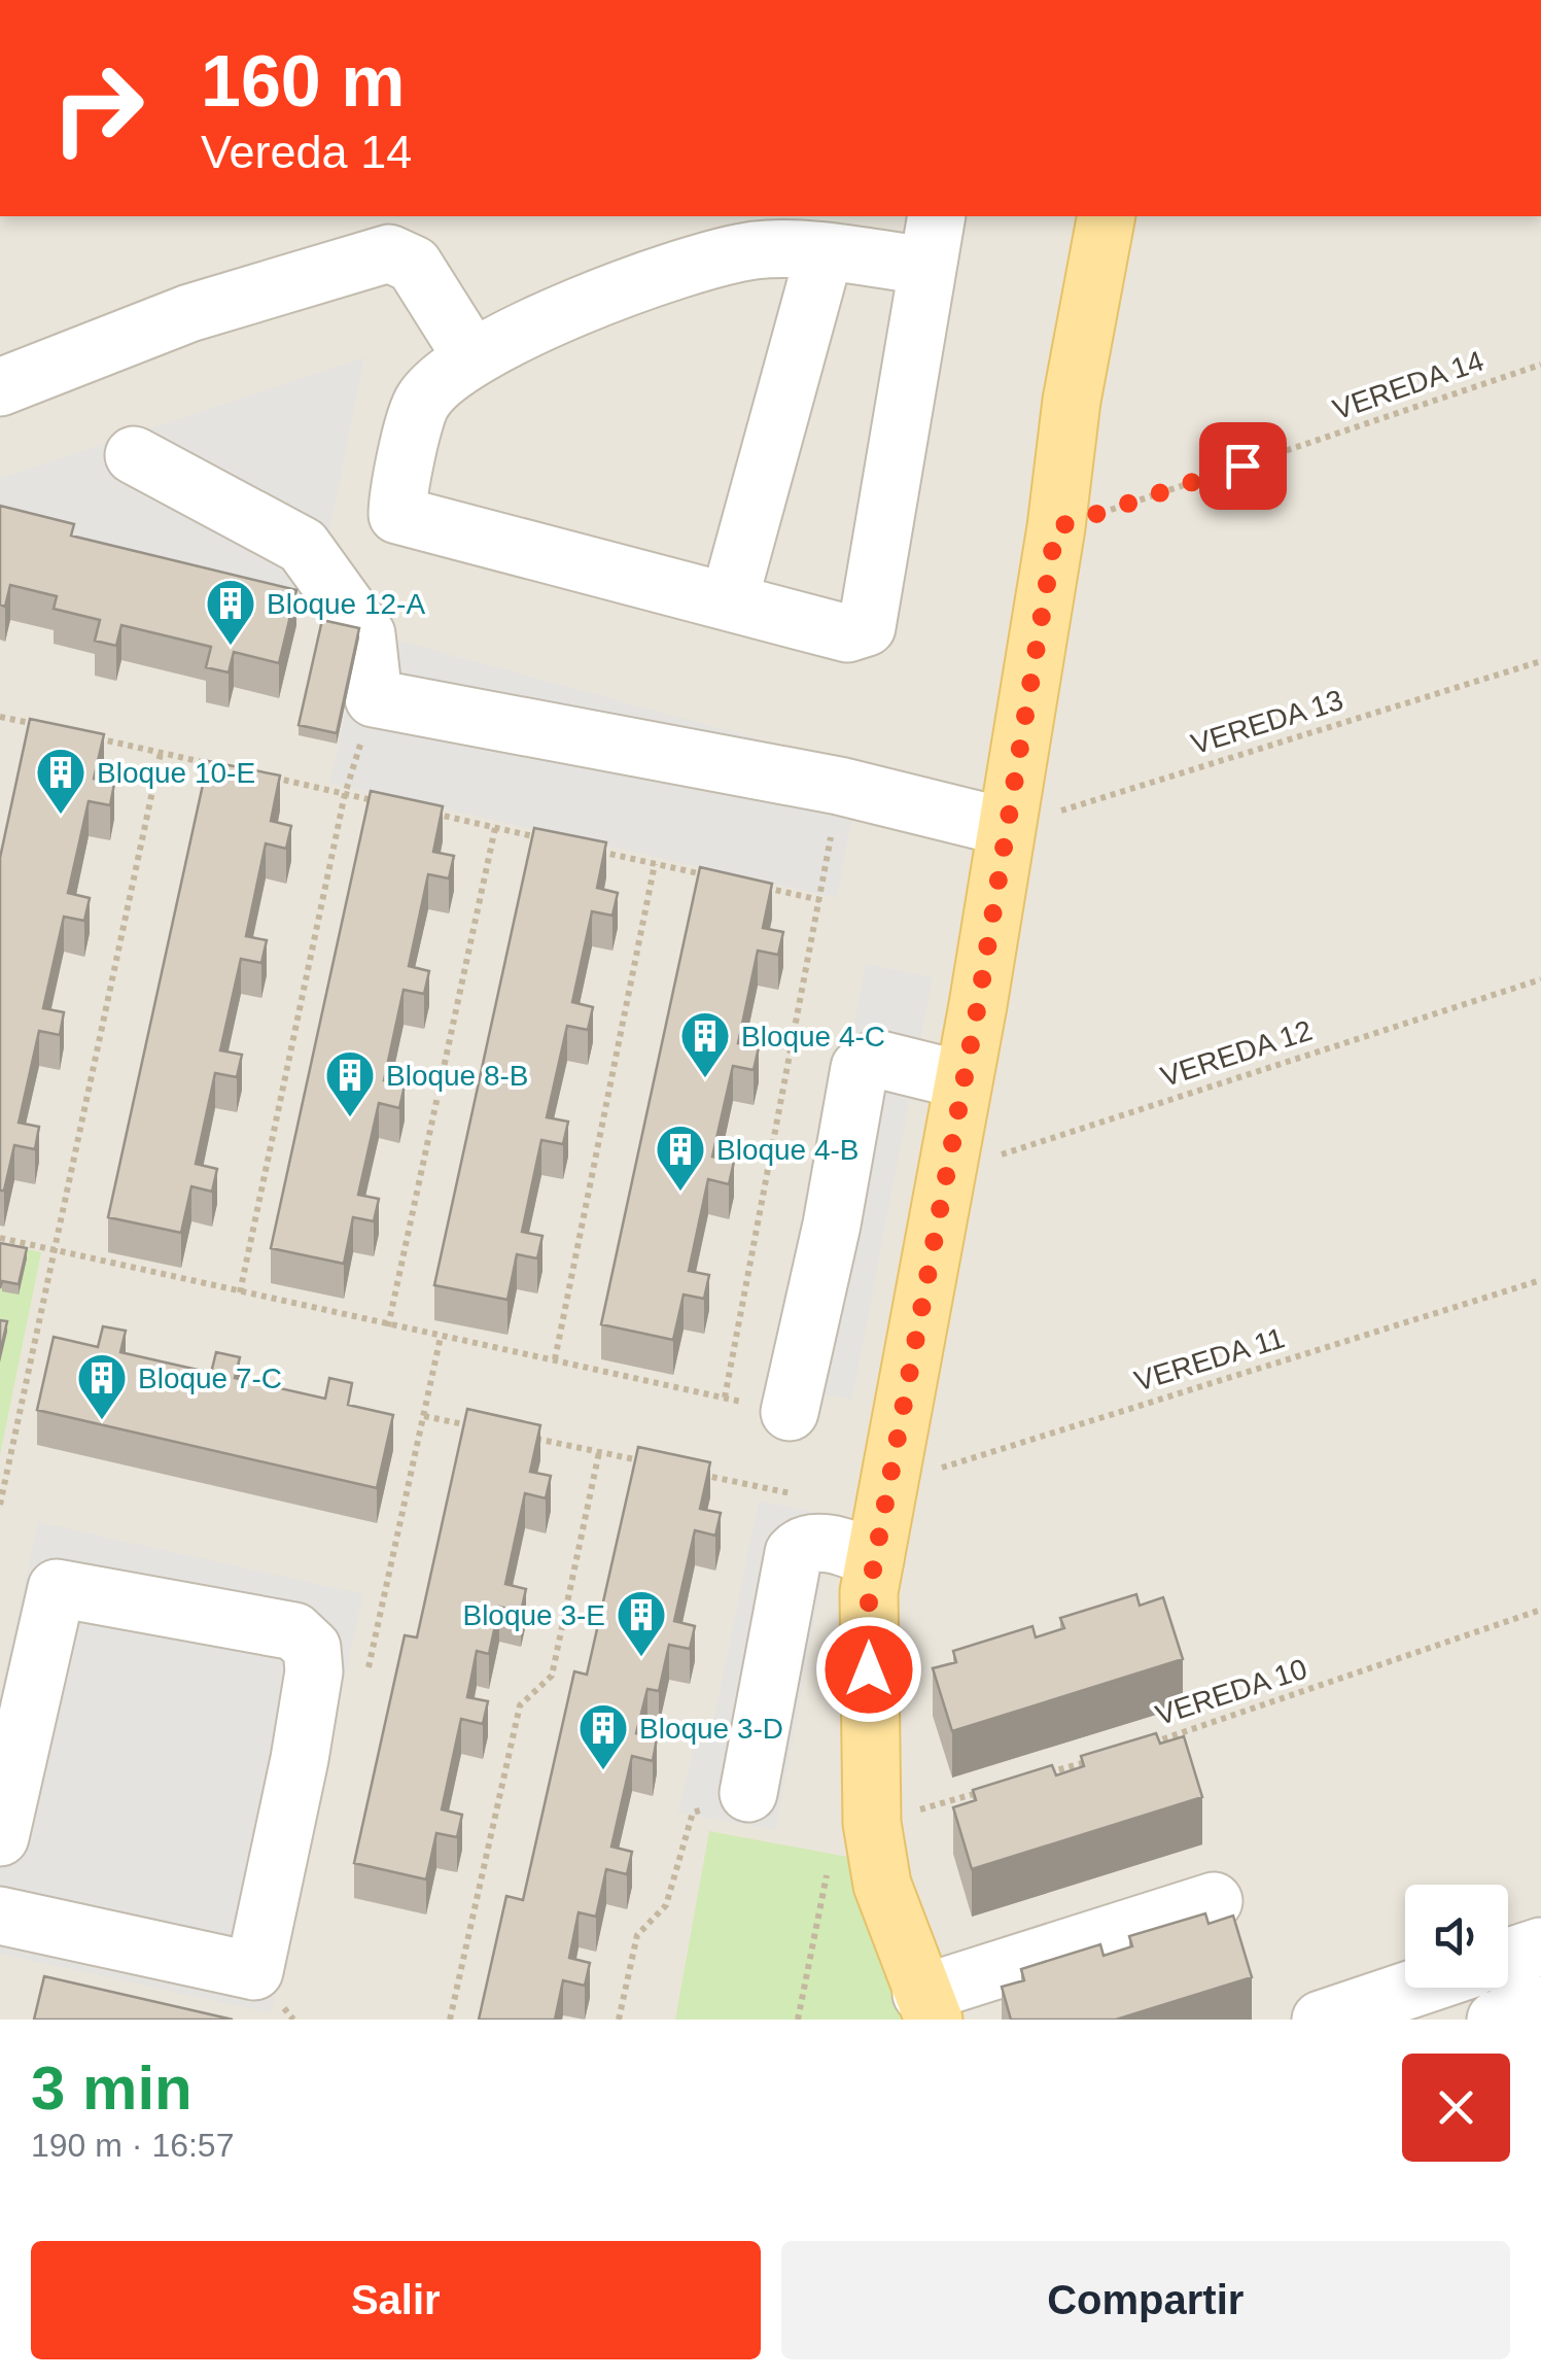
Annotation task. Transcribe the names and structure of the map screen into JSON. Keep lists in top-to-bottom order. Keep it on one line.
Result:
{"streets":{"path":["VEREDA 14","VEREDA 13","VEREDA 12","VEREDA 11","VEREDA 10"]},"places":{"building":["Bloque 12-A","Bloque 10-E","Bloque 4-C","Bloque 8-B","Bloque 4-B","Bloque 7-C","Bloque 3-E","Bloque 3-D"]},"page":{"turn":["160 m","Vereda 14"],"heading":["3 min","190 m · 16:57"],"buttons":["Salir","Compartir"]}}
